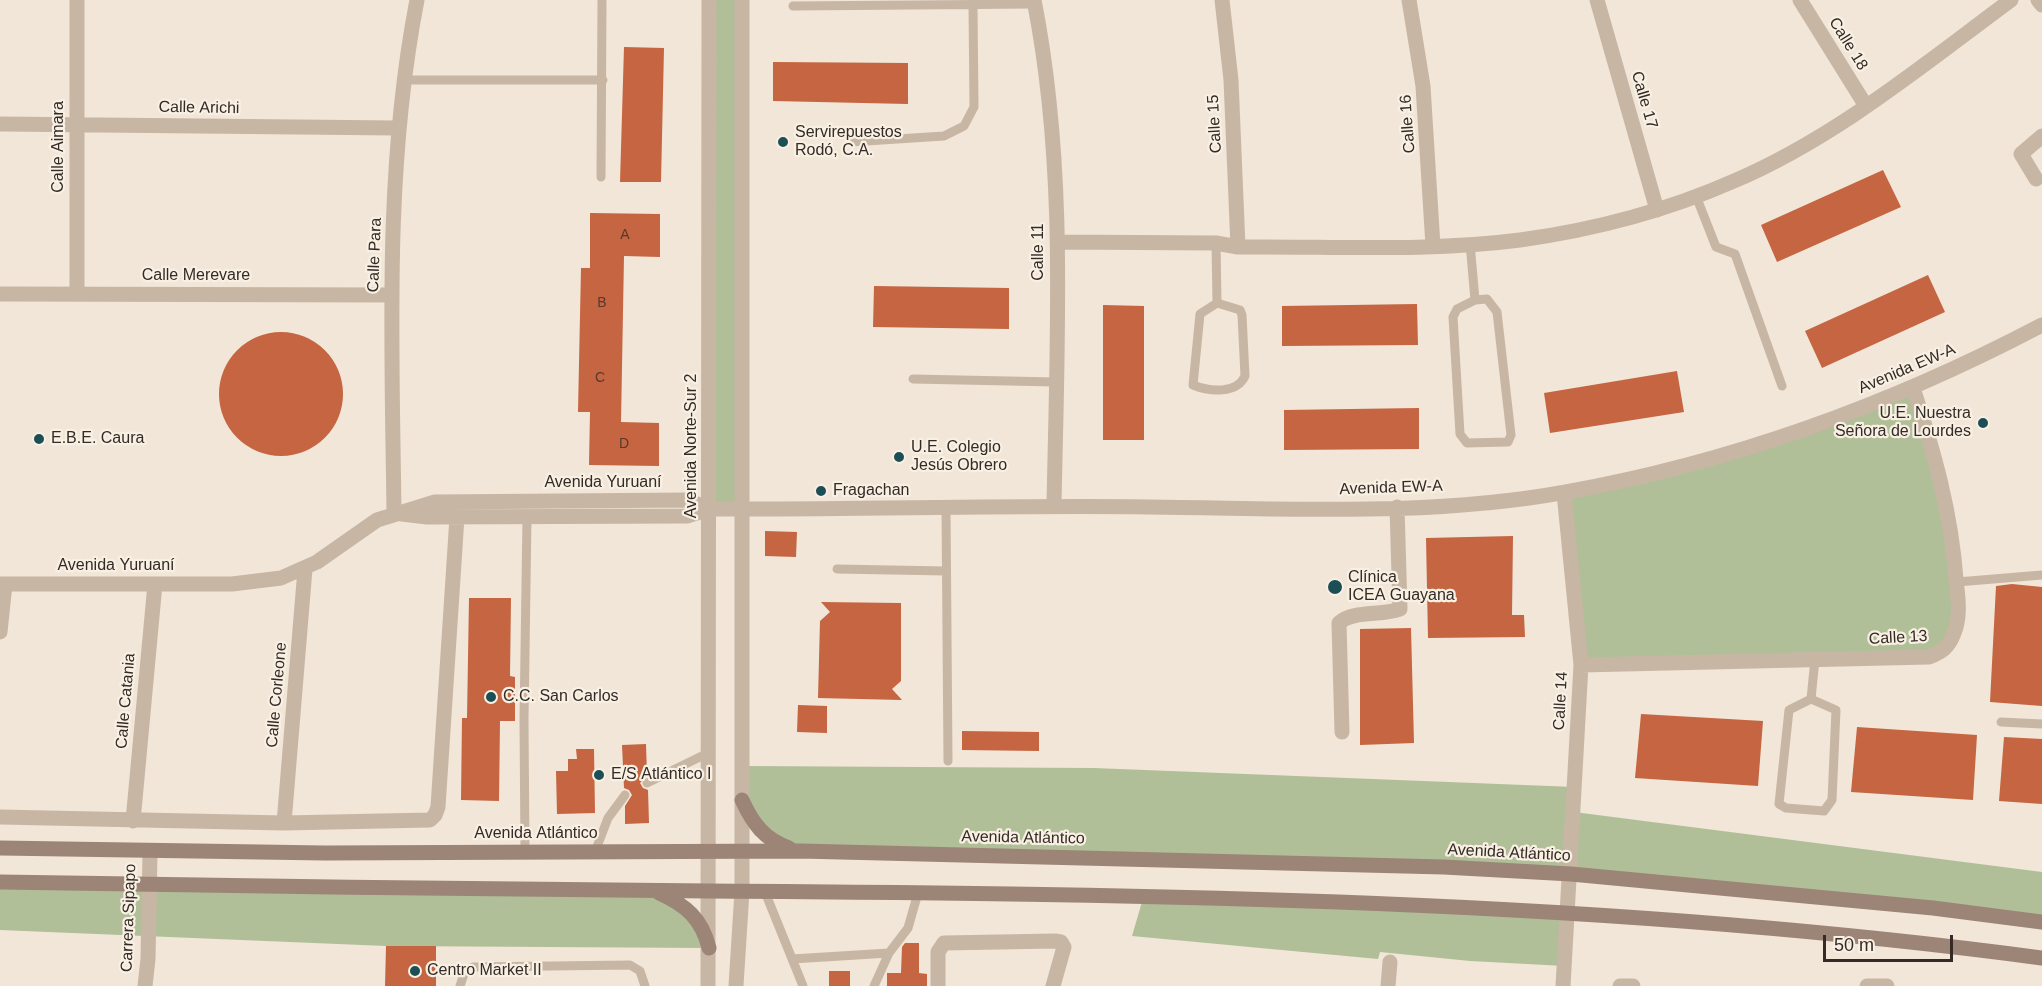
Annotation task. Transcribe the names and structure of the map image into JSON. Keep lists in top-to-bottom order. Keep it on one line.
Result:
{"streets":{"main road":["Avenida Atlántico"],"street":["Calle 18","Calle 17","Calle Arichi","Calle 15","Calle 16","Calle Aimara","Calle 11","Calle Para","Calle Merevare","Avenida EW-A","Avenida Norte-Sur 2","Avenida Yuruaní","Calle 13","Calle Corleone","Calle Catania","Calle 14","Carrera Sipapo"]},"crossings":[["Calle Arichi","Calle Aimara"],["Calle Arichi","Calle Para"],["Calle Aimara","Calle Merevare"],["Calle 11","Avenida EW-A"],["Calle Para","Calle Merevare"],["Calle Para","Avenida Yuruaní"],["Avenida EW-A","Avenida Norte-Sur 2"],["Avenida EW-A","Avenida Yuruaní"],["Avenida EW-A","Calle 13"],["Avenida EW-A","Calle 14"],["Avenida Norte-Sur 2","Avenida Yuruaní"],["Avenida Norte-Sur 2","Avenida Atlántico"],["Avenida Yuruaní","Calle Corleone"],["Avenida Yuruaní","Calle Catania"],["Calle 13","Calle 14"],["Calle 14","Avenida Atlántico"],["Avenida Atlántico","Carrera Sipapo"]],"places":["Servirepuestos Rodó, C.A.","U.E. Nuestra Señora de Lourdes","E.B.E. Caura","U.E. Colegio Jesús Obrero","Fragachan","Clínica ICEA Guayana","C.C. San Carlos","E/S Atlántico I","Centro Market II"],"house_numbers":["A","B","C","D"],"scale_bar":"50 m"}
